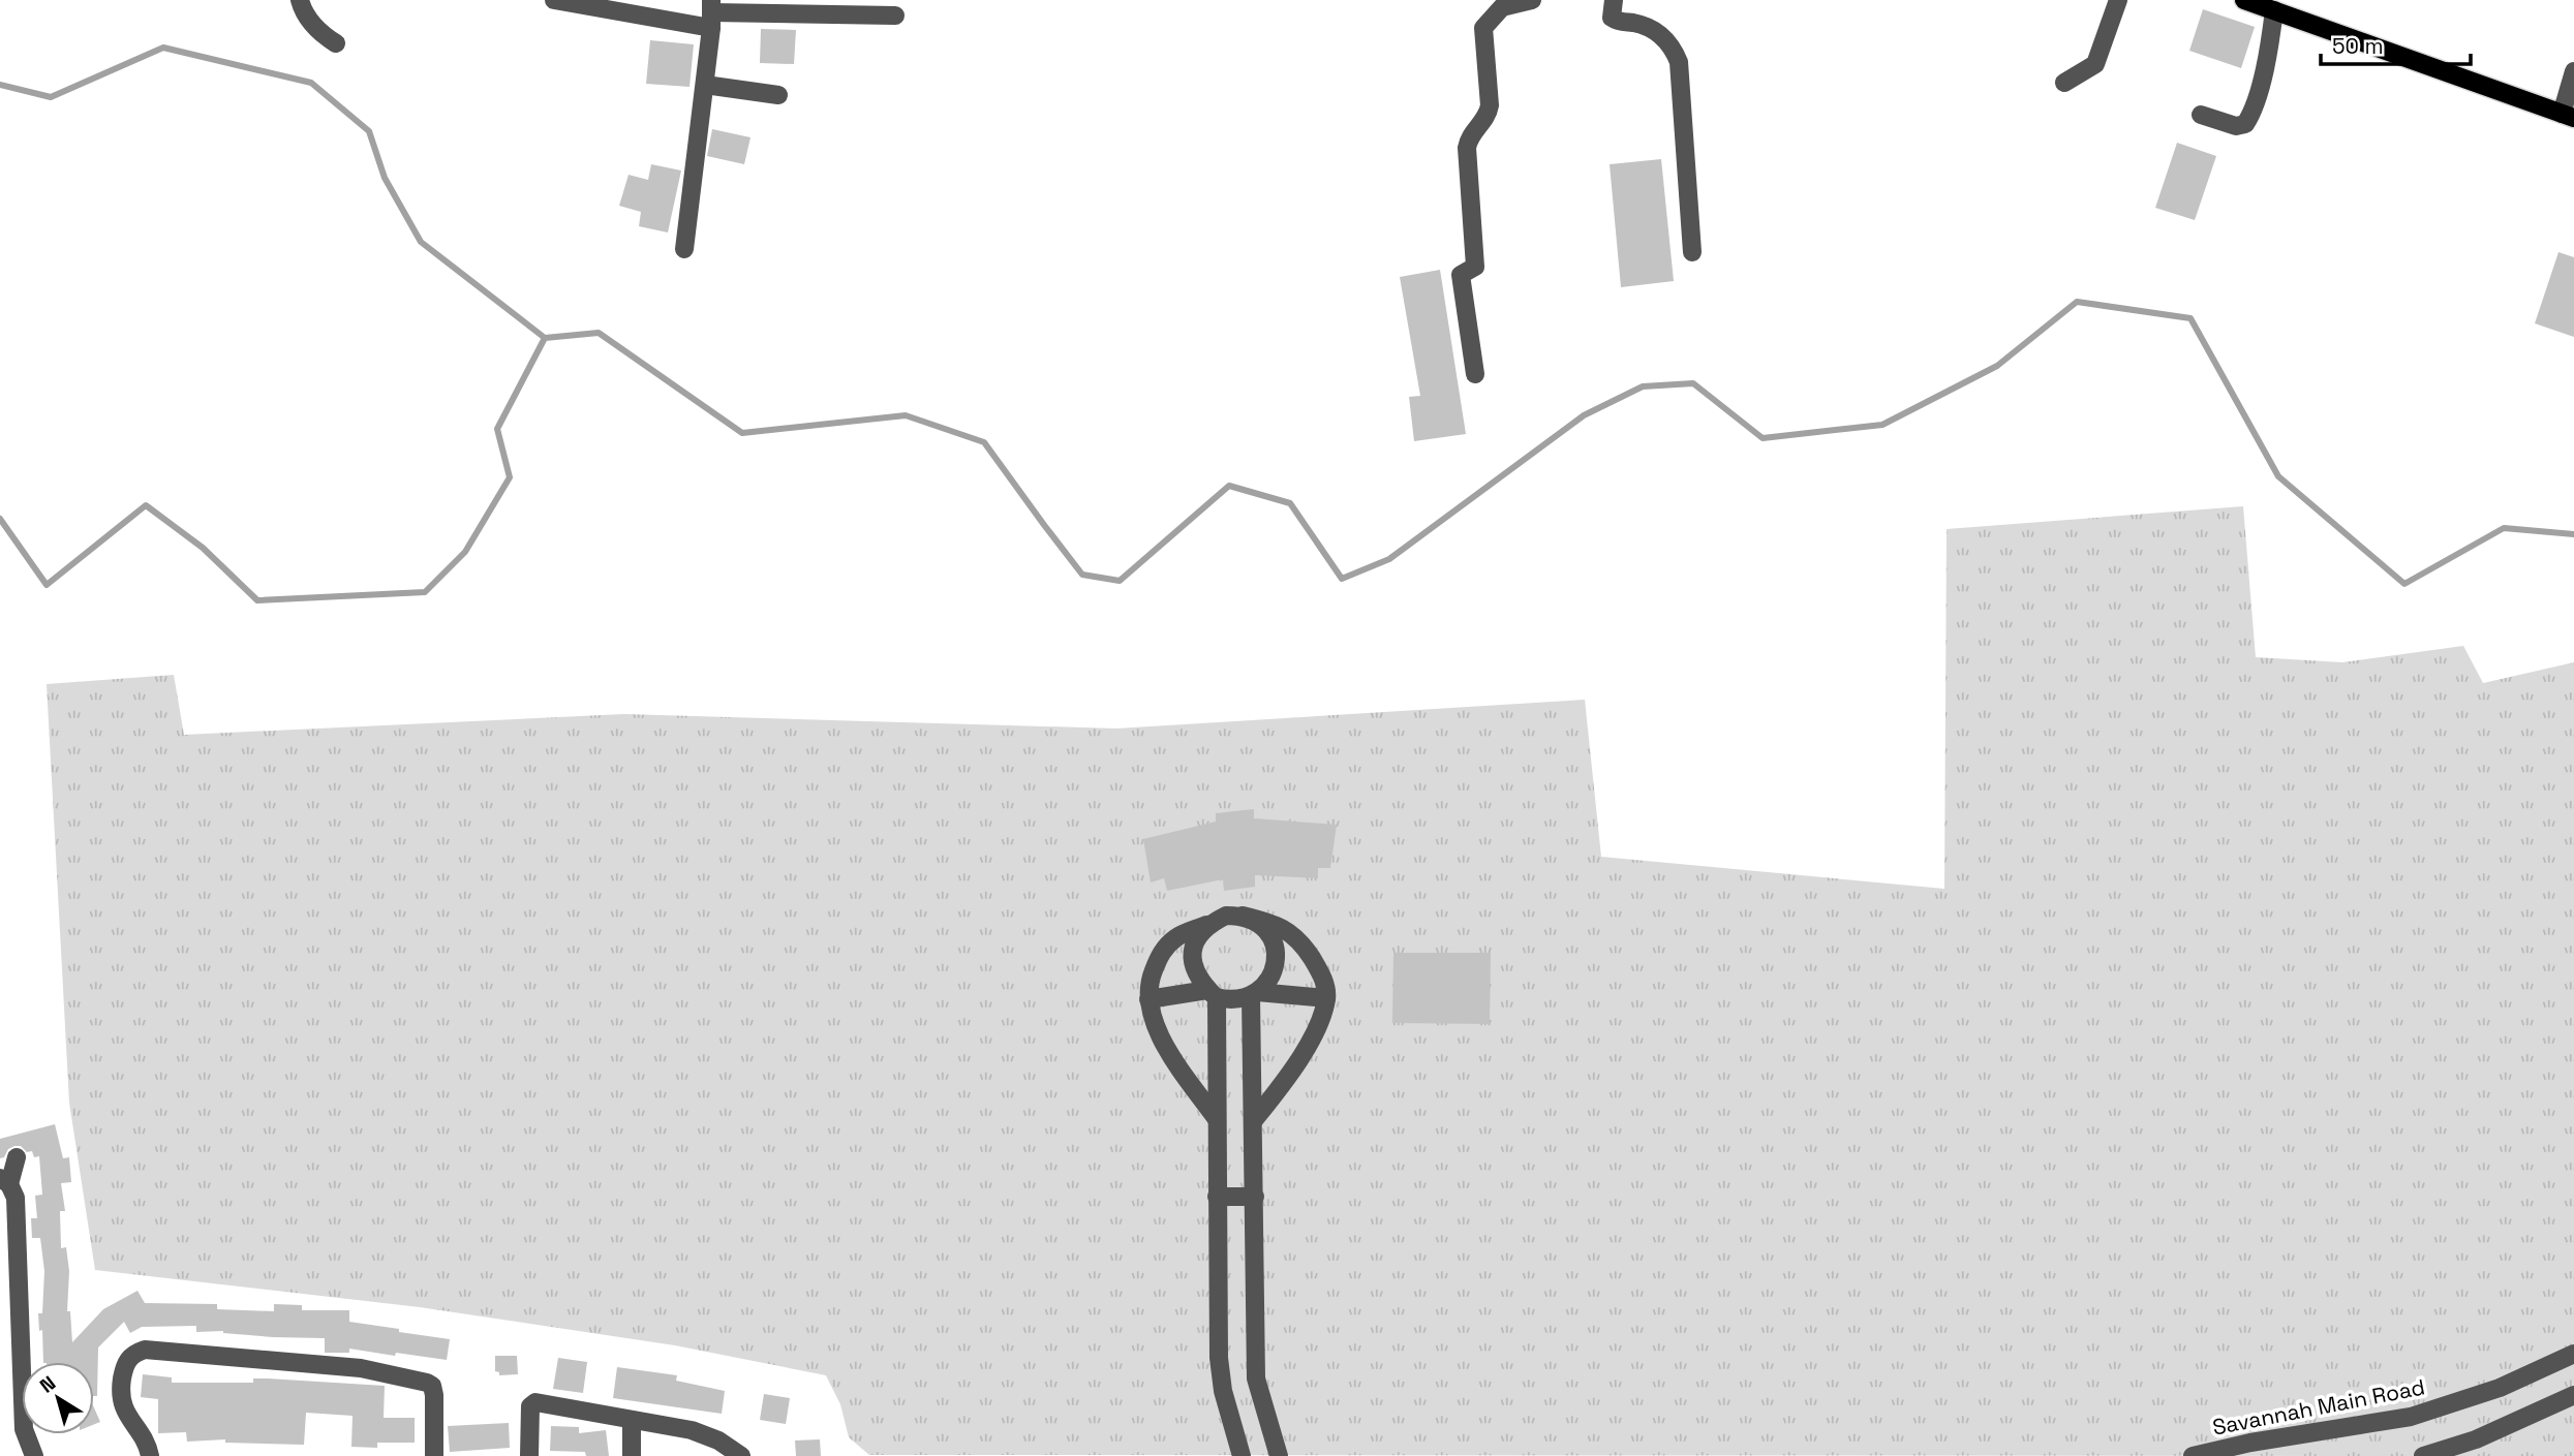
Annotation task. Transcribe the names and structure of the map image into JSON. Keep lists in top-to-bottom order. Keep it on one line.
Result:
{"streets":{"street":["Savannah Main Road"]},"scale_bar":"50 m","north":"top left"}
